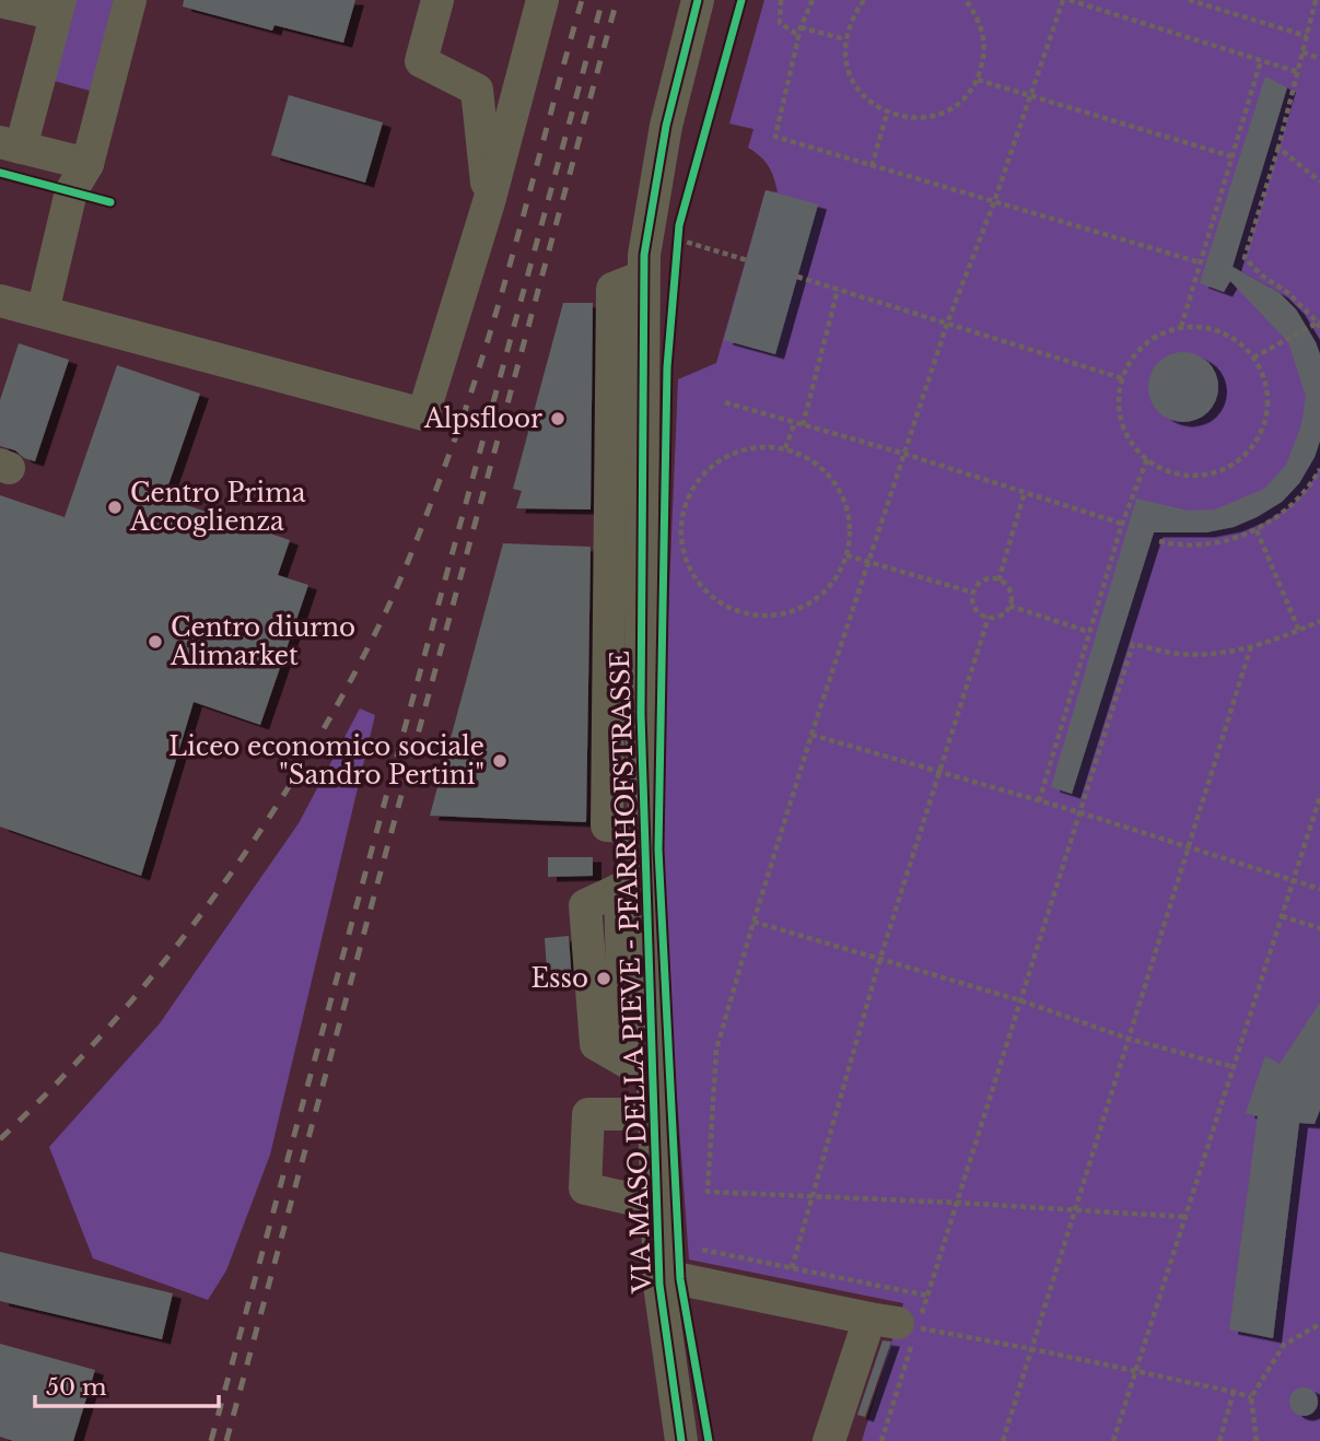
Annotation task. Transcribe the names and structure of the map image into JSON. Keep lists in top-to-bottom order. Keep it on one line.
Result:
{"streets":{"street":["VIA MASO DELLA PIEVE - PFARRHOFSTRASSE"]},"places":["Alpsfloor","Centro Prima Accoglienza","Centro diurno Alimarket","Liceo economico sociale \"Sandro Pertini\"","Esso"],"scale_bar":"50 m"}
